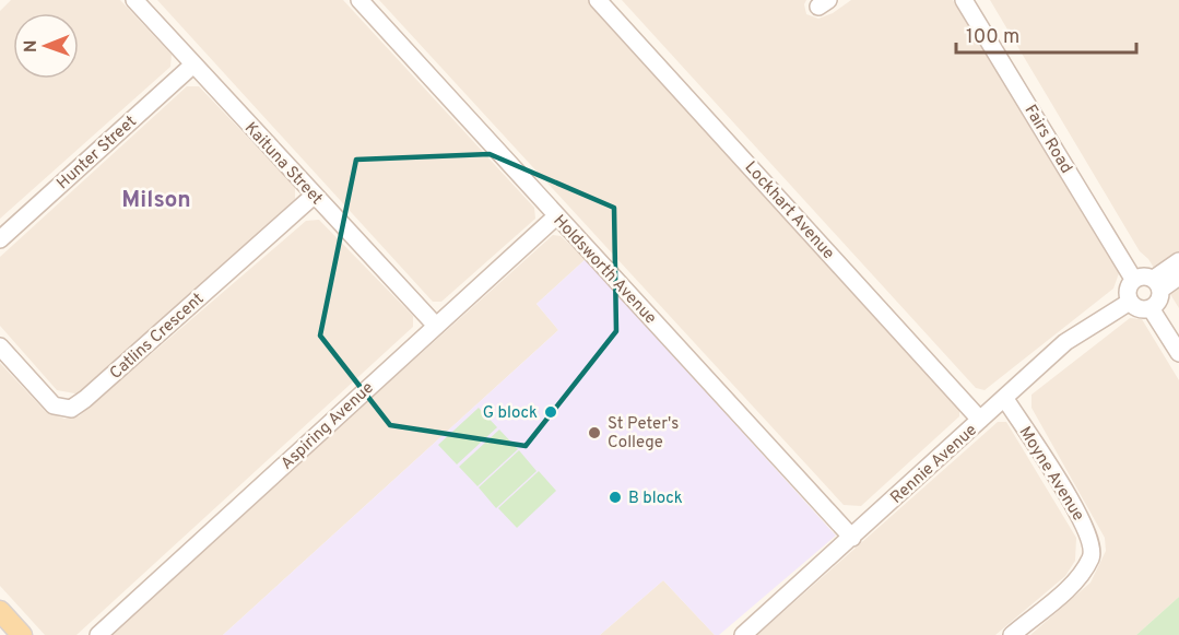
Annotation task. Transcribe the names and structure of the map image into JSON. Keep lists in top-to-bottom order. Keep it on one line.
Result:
{"streets":{"street":["Fairs Road","Hunter Street","Kaituna Street","Lockhart Avenue","Holdsworth Avenue","Catlins Crescent","Aspiring Avenue","Rennie Avenue","Moyne Avenue"]},"crossings":[["Fairs Road","Rennie Avenue"],["Hunter Street","Kaituna Street"],["Kaituna Street","Catlins Crescent"],["Kaituna Street","Aspiring Avenue"],["Lockhart Avenue","Rennie Avenue"],["Holdsworth Avenue","Aspiring Avenue"],["Holdsworth Avenue","Rennie Avenue"],["Rennie Avenue","Moyne Avenue"]],"districts":["Milson"],"places":["G block","St Peter's College","B block"],"scale_bar":"100 m","north":"left"}
